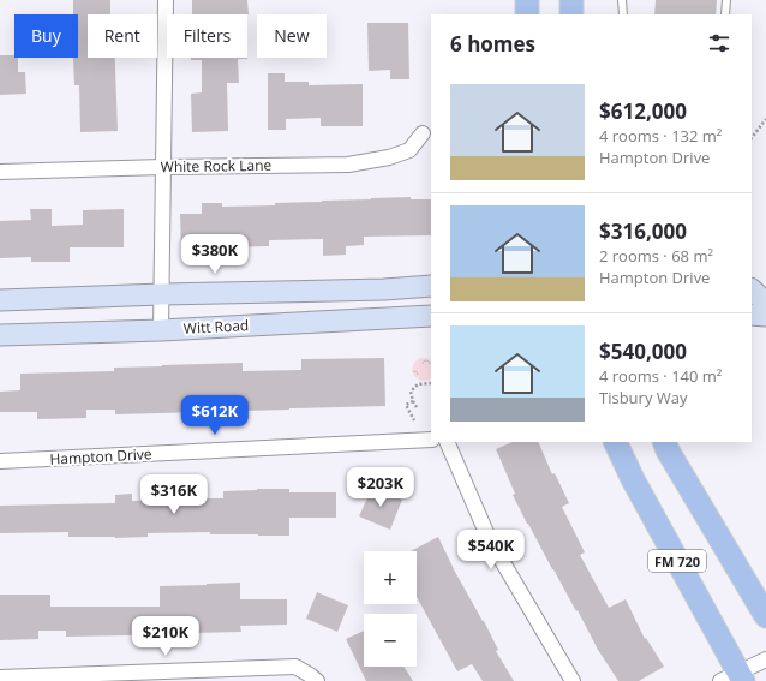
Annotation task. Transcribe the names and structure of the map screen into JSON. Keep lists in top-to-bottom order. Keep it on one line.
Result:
{"streets":{"main road":["FM 720"],"street":["White Rock Lane","Witt Road","Hampton Drive"]},"page":{"chip":["Buy","Rent","Filters","New"],"heading":"6 homes","list":[{"name":"$612,000","note":"4 rooms · 132 m² · Hampton Drive"},{"name":"$316,000","note":"2 rooms · 68 m² · Hampton Drive"},{"name":"$540,000","note":"4 rooms · 140 m² · Tisbury Way"}],"price":["$380K","$612K","$203K","$316K","$540K","$210K"],"map_buttons":["+","−"]}}
